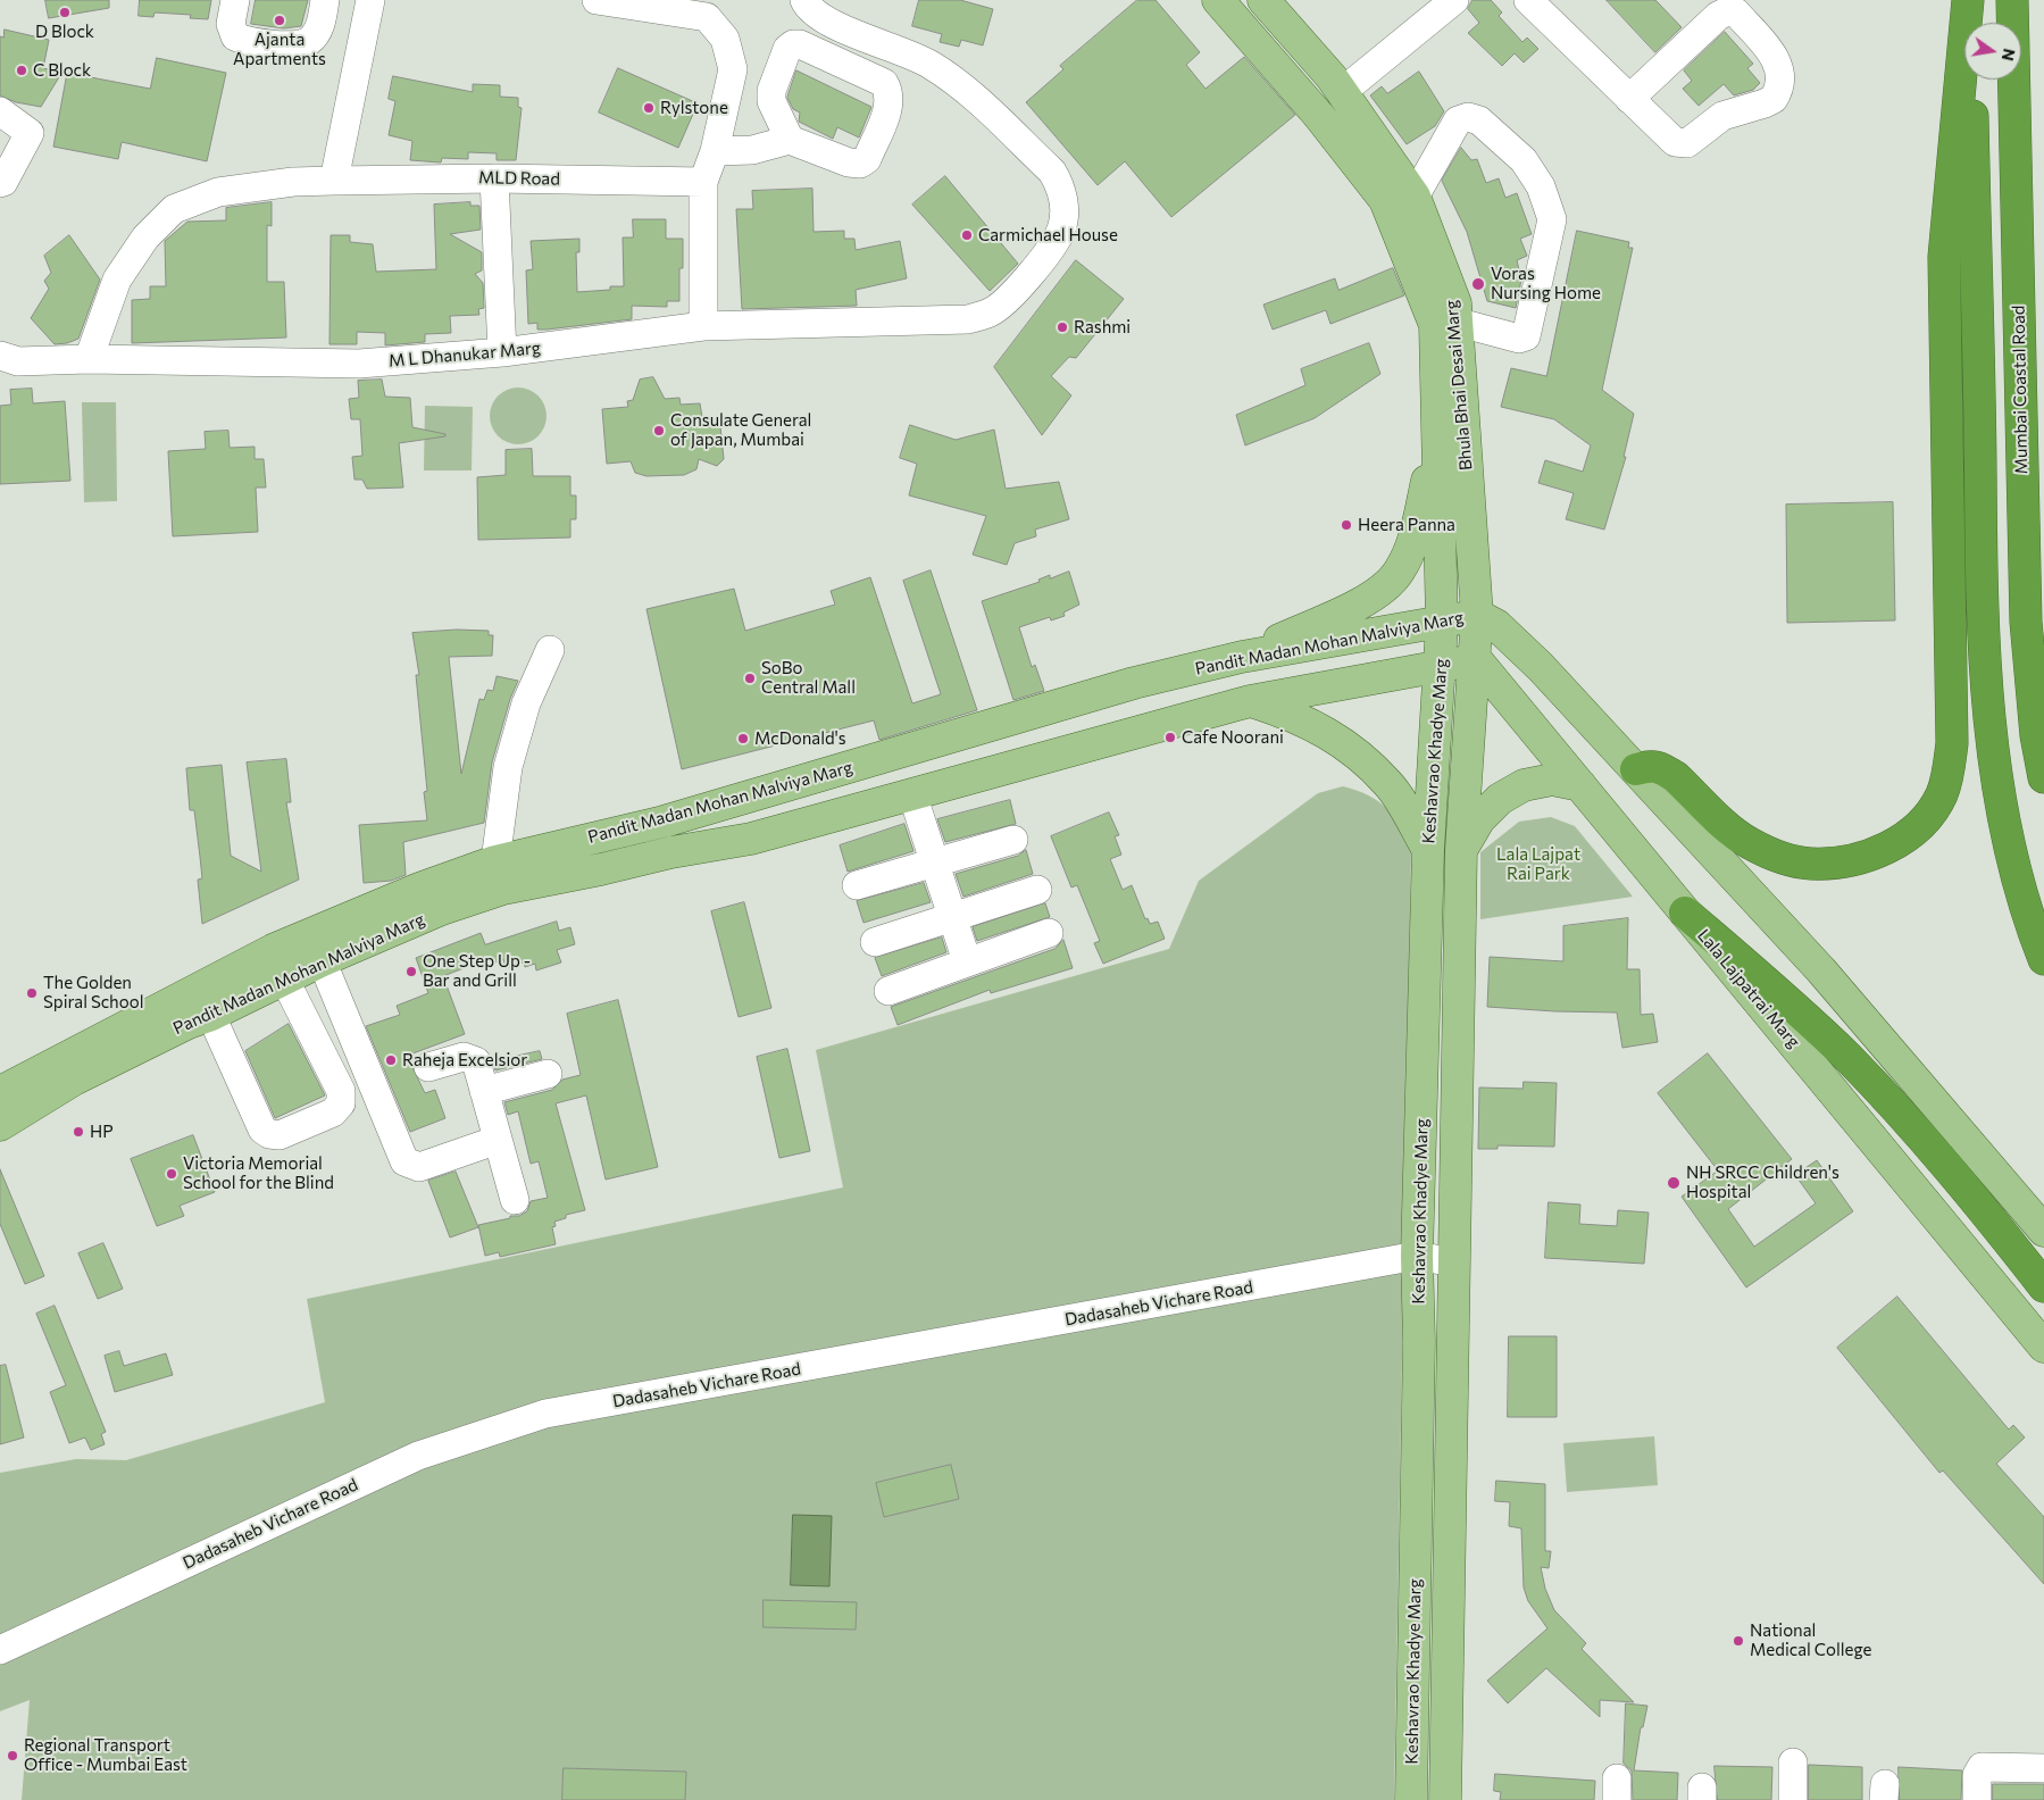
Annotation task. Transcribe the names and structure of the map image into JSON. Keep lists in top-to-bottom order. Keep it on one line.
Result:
{"streets":{"highway":["Mumbai Coastal Road"],"main road":["Bhula Bhai Desai Marg","Pandit Madan Mohan Malviya Marg","Keshavrao Khadye Marg","Lala Lajpatrai Marg"],"street":["MLD Road","M L Dhanukar Marg","Dadasaheb Vichare Road"]},"crossings":[["MLD Road","M L Dhanukar Marg"],["Bhula Bhai Desai Marg","Pandit Madan Mohan Malviya Marg"],["Bhula Bhai Desai Marg","Keshavrao Khadye Marg"],["Bhula Bhai Desai Marg","Lala Lajpatrai Marg"],["Pandit Madan Mohan Malviya Marg","Keshavrao Khadye Marg"],["Keshavrao Khadye Marg","Lala Lajpatrai Marg"],["Keshavrao Khadye Marg","Dadasaheb Vichare Road"]],"parks":["Lala Lajpat Rai Park"],"places":["D Block","Ajanta Apartments","C Block","Rylstone","Carmichael House","Voras Nursing Home","Rashmi","Consulate General of Japan, Mumbai","Heera Panna","SoBo Central Mall","Cafe Noorani","McDonald's","One Step Up - Bar and Grill","The Golden Spiral School","Raheja Excelsior","HP","Victoria Memorial School for the Blind","NH SRCC Children's Hospital","National Medical College","Regional Transport Office - Mumbai East"],"north":"right"}
